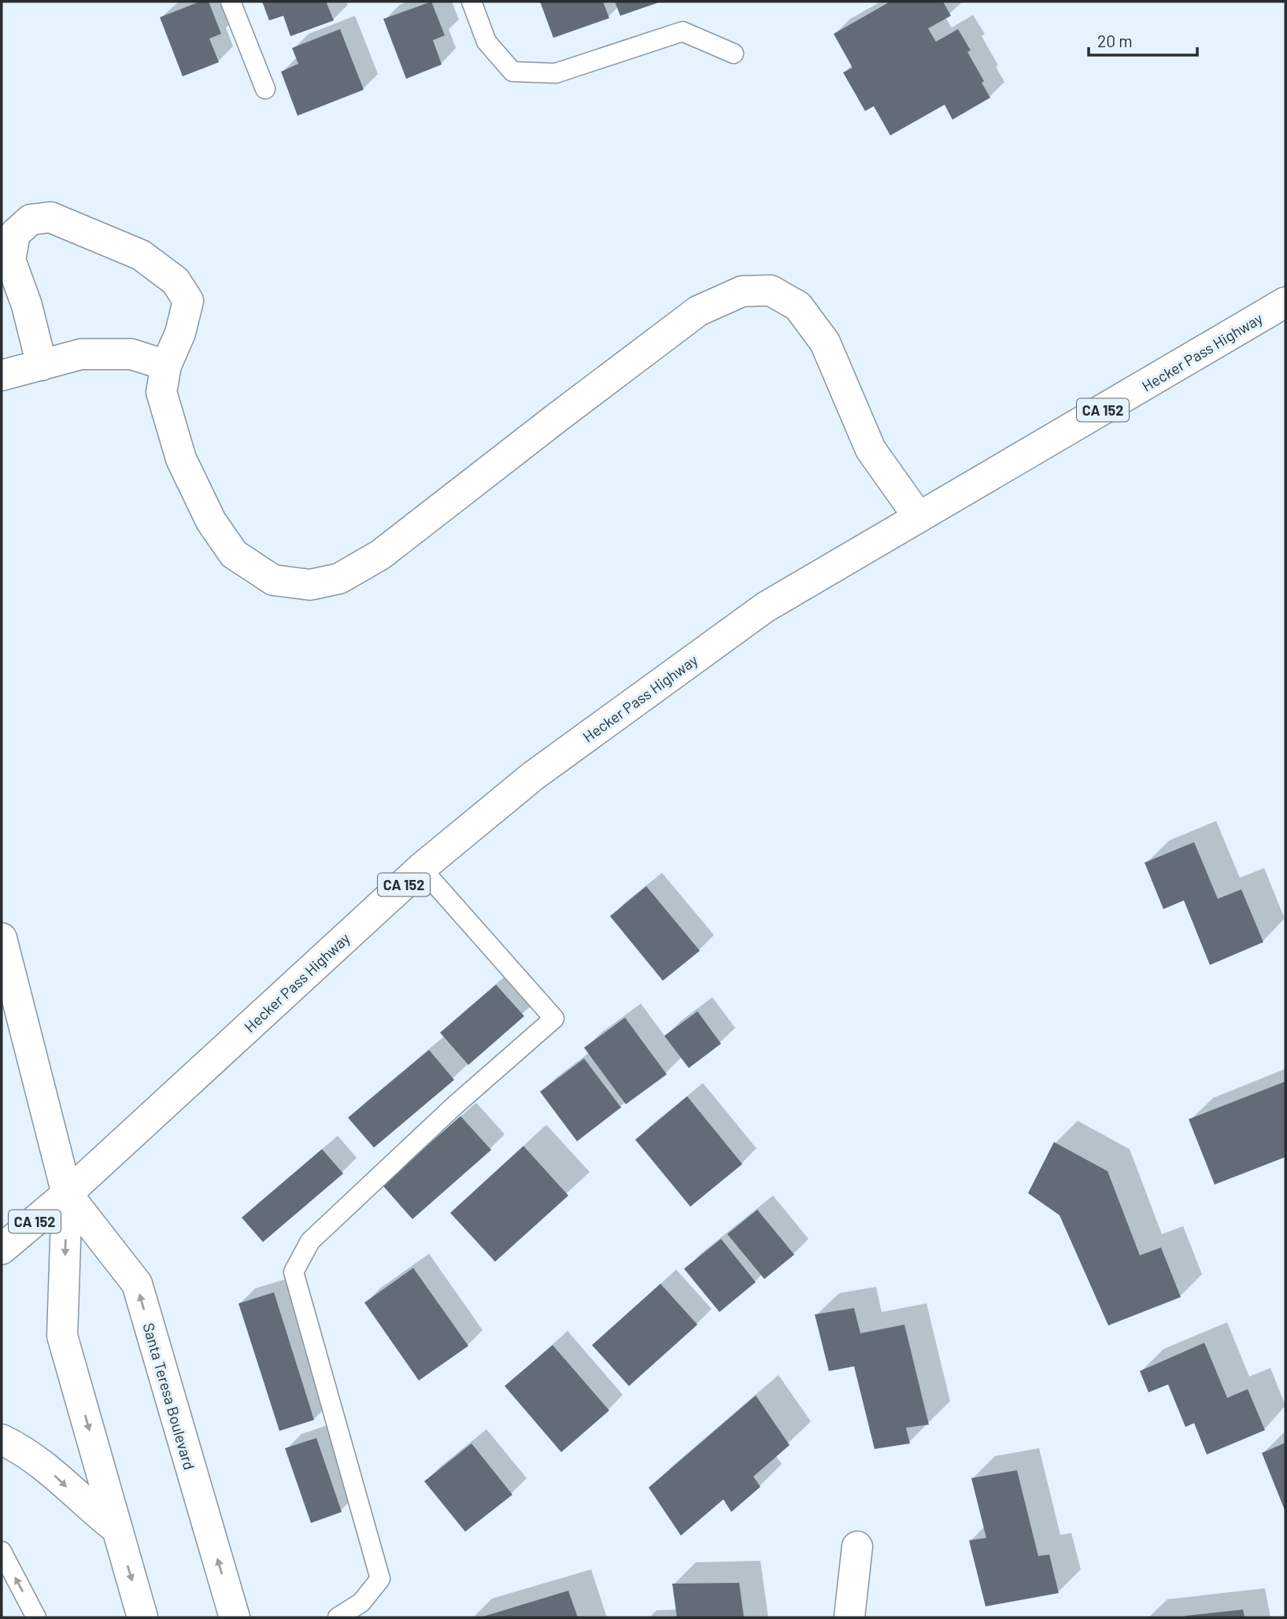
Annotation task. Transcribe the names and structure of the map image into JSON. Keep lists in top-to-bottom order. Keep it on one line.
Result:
{"streets":{"main road":["Hecker Pass Highway","CA 152","Santa Teresa Boulevard"]},"crossings":[["Hecker Pass Highway","CA 152"],["Hecker Pass Highway","Santa Teresa Boulevard"],["CA 152","Santa Teresa Boulevard"]],"scale_bar":"20 m"}
